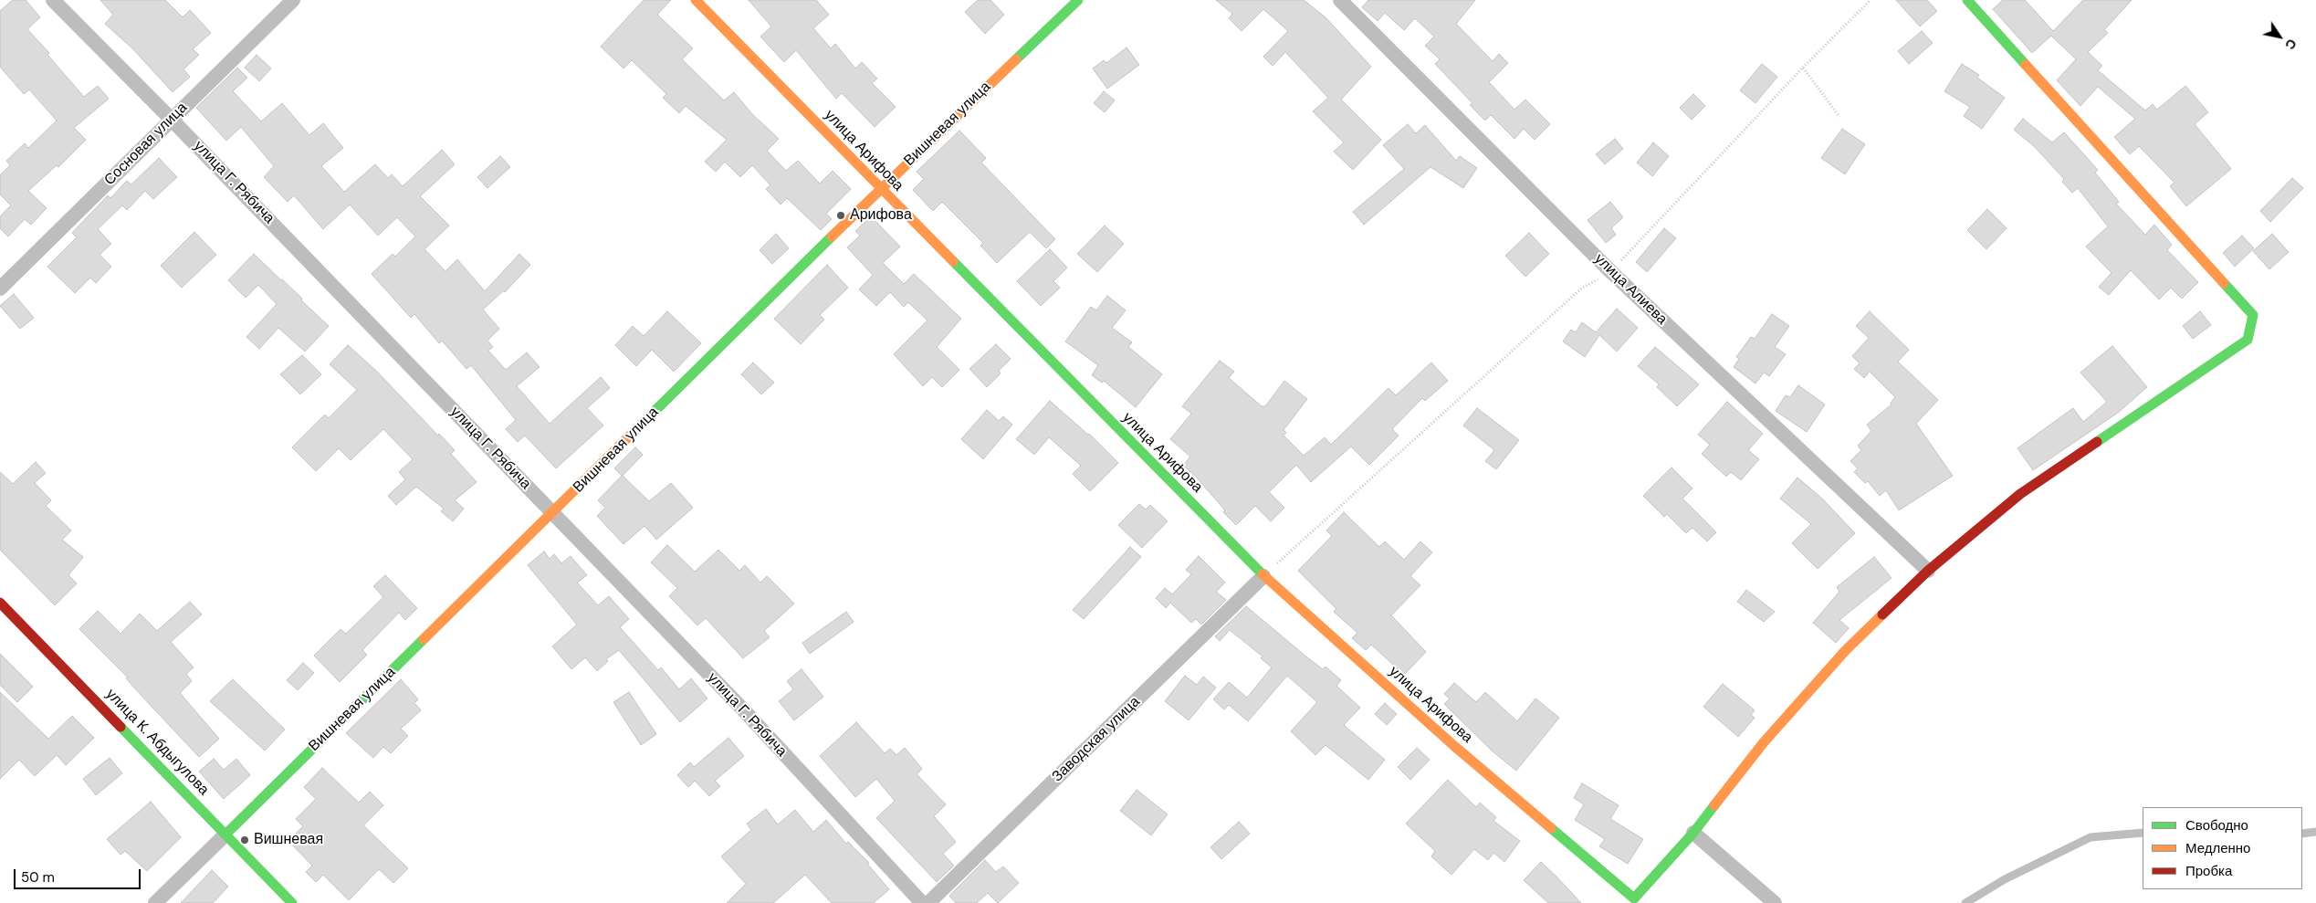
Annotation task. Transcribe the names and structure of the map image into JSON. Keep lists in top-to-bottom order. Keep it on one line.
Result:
{"streets":{"street":["Вишневая улица","Сосновая улица","улица Арифова","улица Г. Рябича","улица Алиева","Заводская улица","улица К. Абдыгулова"]},"crossings":[["Вишневая улица","улица Арифова"],["Вишневая улица","улица Г. Рябича"],["Вишневая улица","улица К. Абдыгулова"],["Сосновая улица","улица Г. Рябича"],["улица Арифова","Заводская улица"]],"places":["Арифова","Вишневая"],"legend":["Свободно","Медленно","Пробка"],"scale_bar":"50 m","north":"bottom right"}
